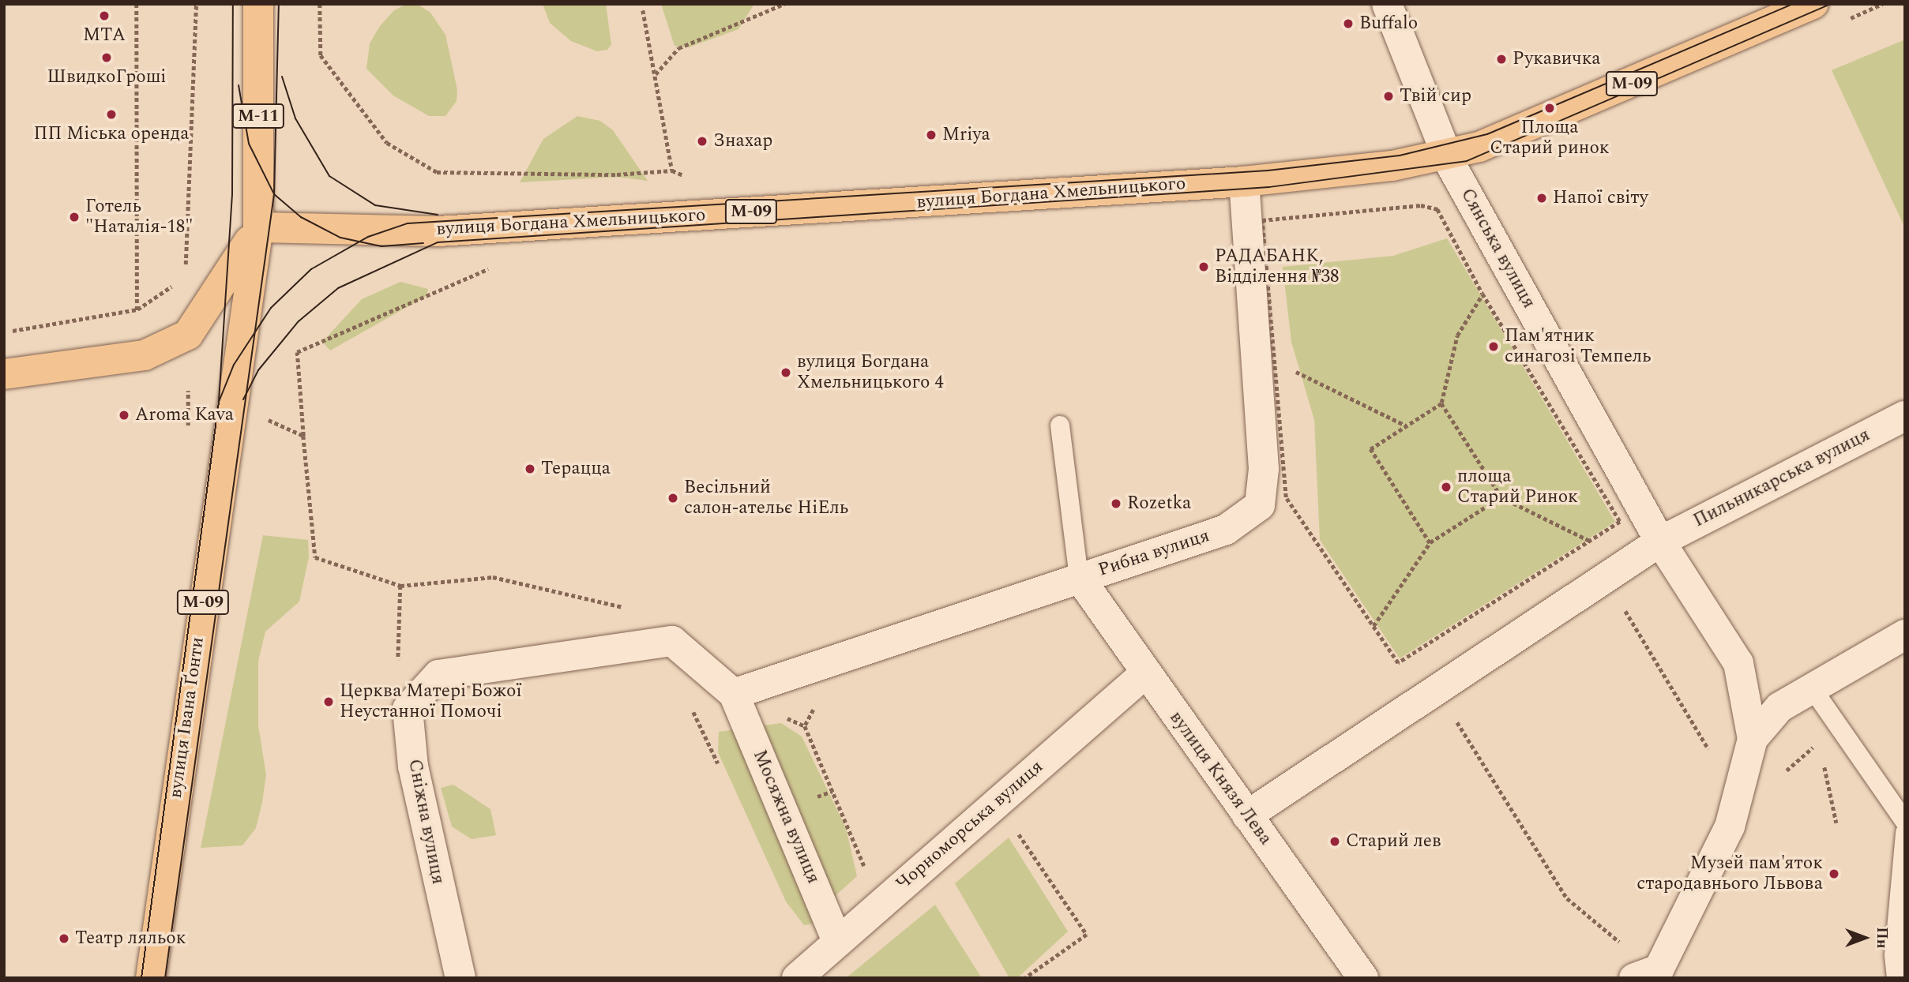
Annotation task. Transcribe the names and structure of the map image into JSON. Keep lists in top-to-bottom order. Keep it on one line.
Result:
{"streets":{"main road":["М-09","М-11","вулиця Богдана Хмельницького","вулиця Івана Ґонти"],"street":["Сянська вулиця","Пильникарська вулиця","Рибна вулиця","вулиця Князя Лева","Мосяжна вулиця","Сніжна вулиця","Чорноморська вулиця"]},"crossings":[["М-11","вулиця Богдана Хмельницького"],["М-11","вулиця Івана Ґонти"],["вулиця Богдана Хмельницького","Сянська вулиця"],["вулиця Богдана Хмельницького","Рибна вулиця"],["вулиця Богдана Хмельницького","вулиця Івана Ґонти"],["Сянська вулиця","Пильникарська вулиця"],["Рибна вулиця","вулиця Князя Лева"],["Рибна вулиця","Мосяжна вулиця"],["Рибна вулиця","Сніжна вулиця"],["вулиця Князя Лева","Чорноморська вулиця"],["Мосяжна вулиця","Сніжна вулиця"],["Мосяжна вулиця","Чорноморська вулиця"]],"places":["МТА","Buffalo","ШвидкоГроші","Рукавичка","Твій сир","Площа Старий ринок","ПП Міська оренда","Mriya","Знахар","Напої світу","Готель \"Наталія-18\"","РАДАБАНК, Відділення №38","Пам'ятник синагозі Темпель","вулиця Богдана Хмельницького 4","Aroma Kava","Терацца","площа Старий Ринок","Весільний салон-ательє НіЕль","Rozetka","Церква Матері Божої Неустанної Помочі","Старий лев","Музей пам'яток стародавнього Львова","Театр ляльок"],"north":"right"}
